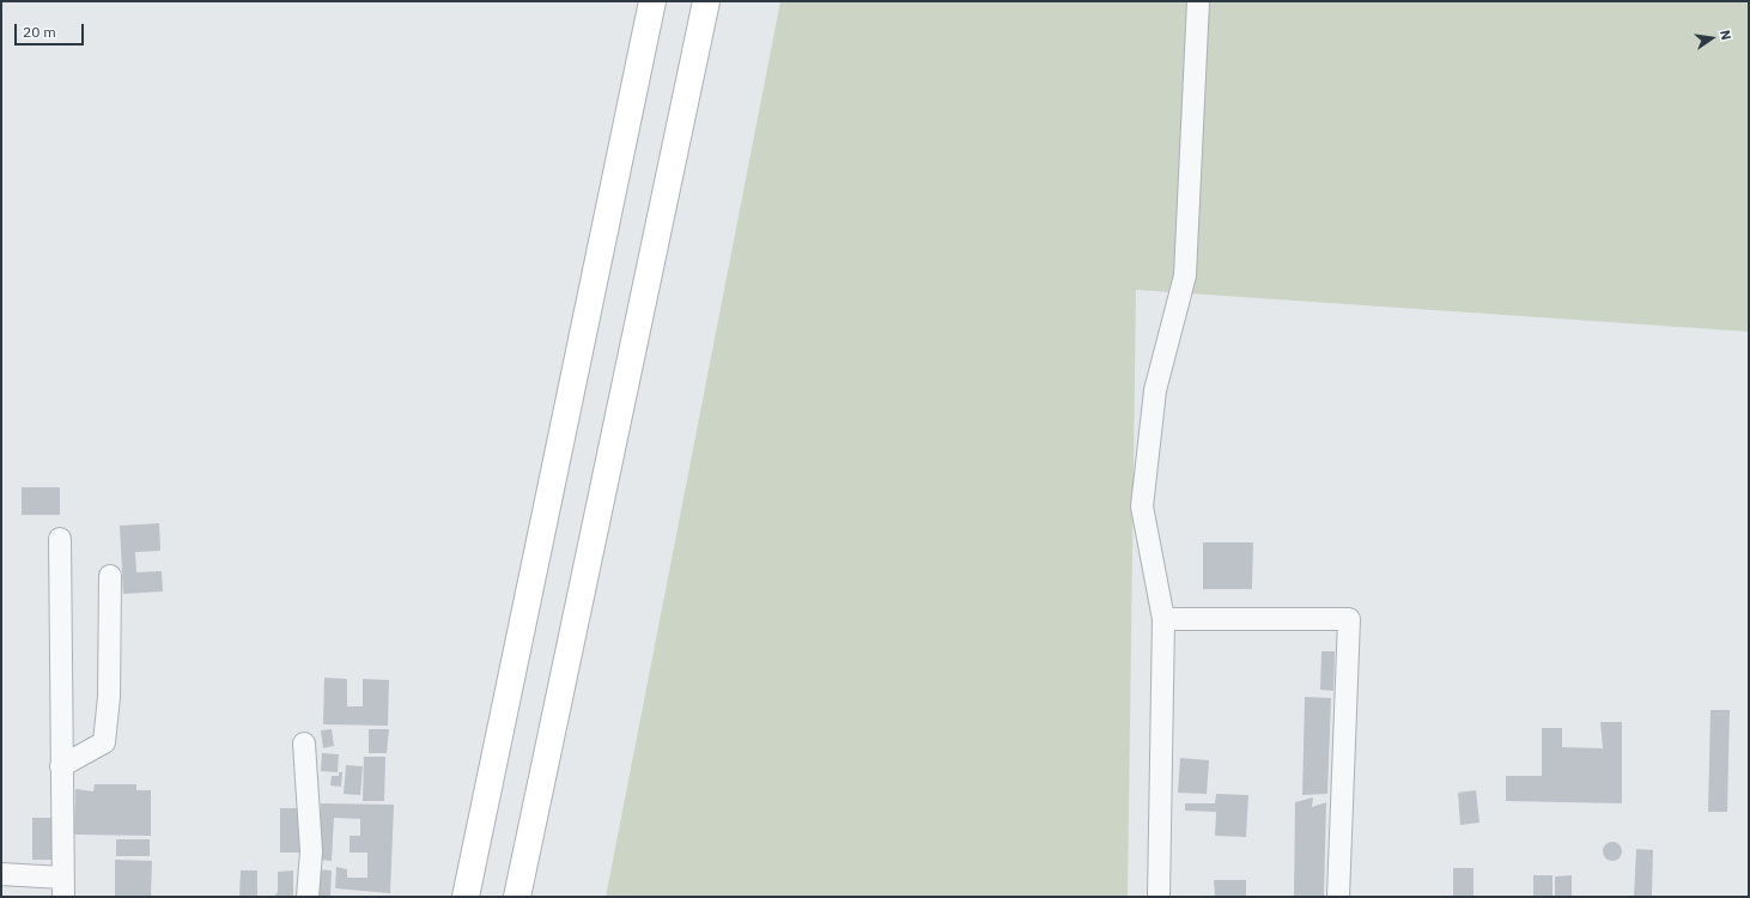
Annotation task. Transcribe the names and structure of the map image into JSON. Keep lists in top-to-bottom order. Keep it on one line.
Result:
{"scale_bar":"20 m","north":"right"}
